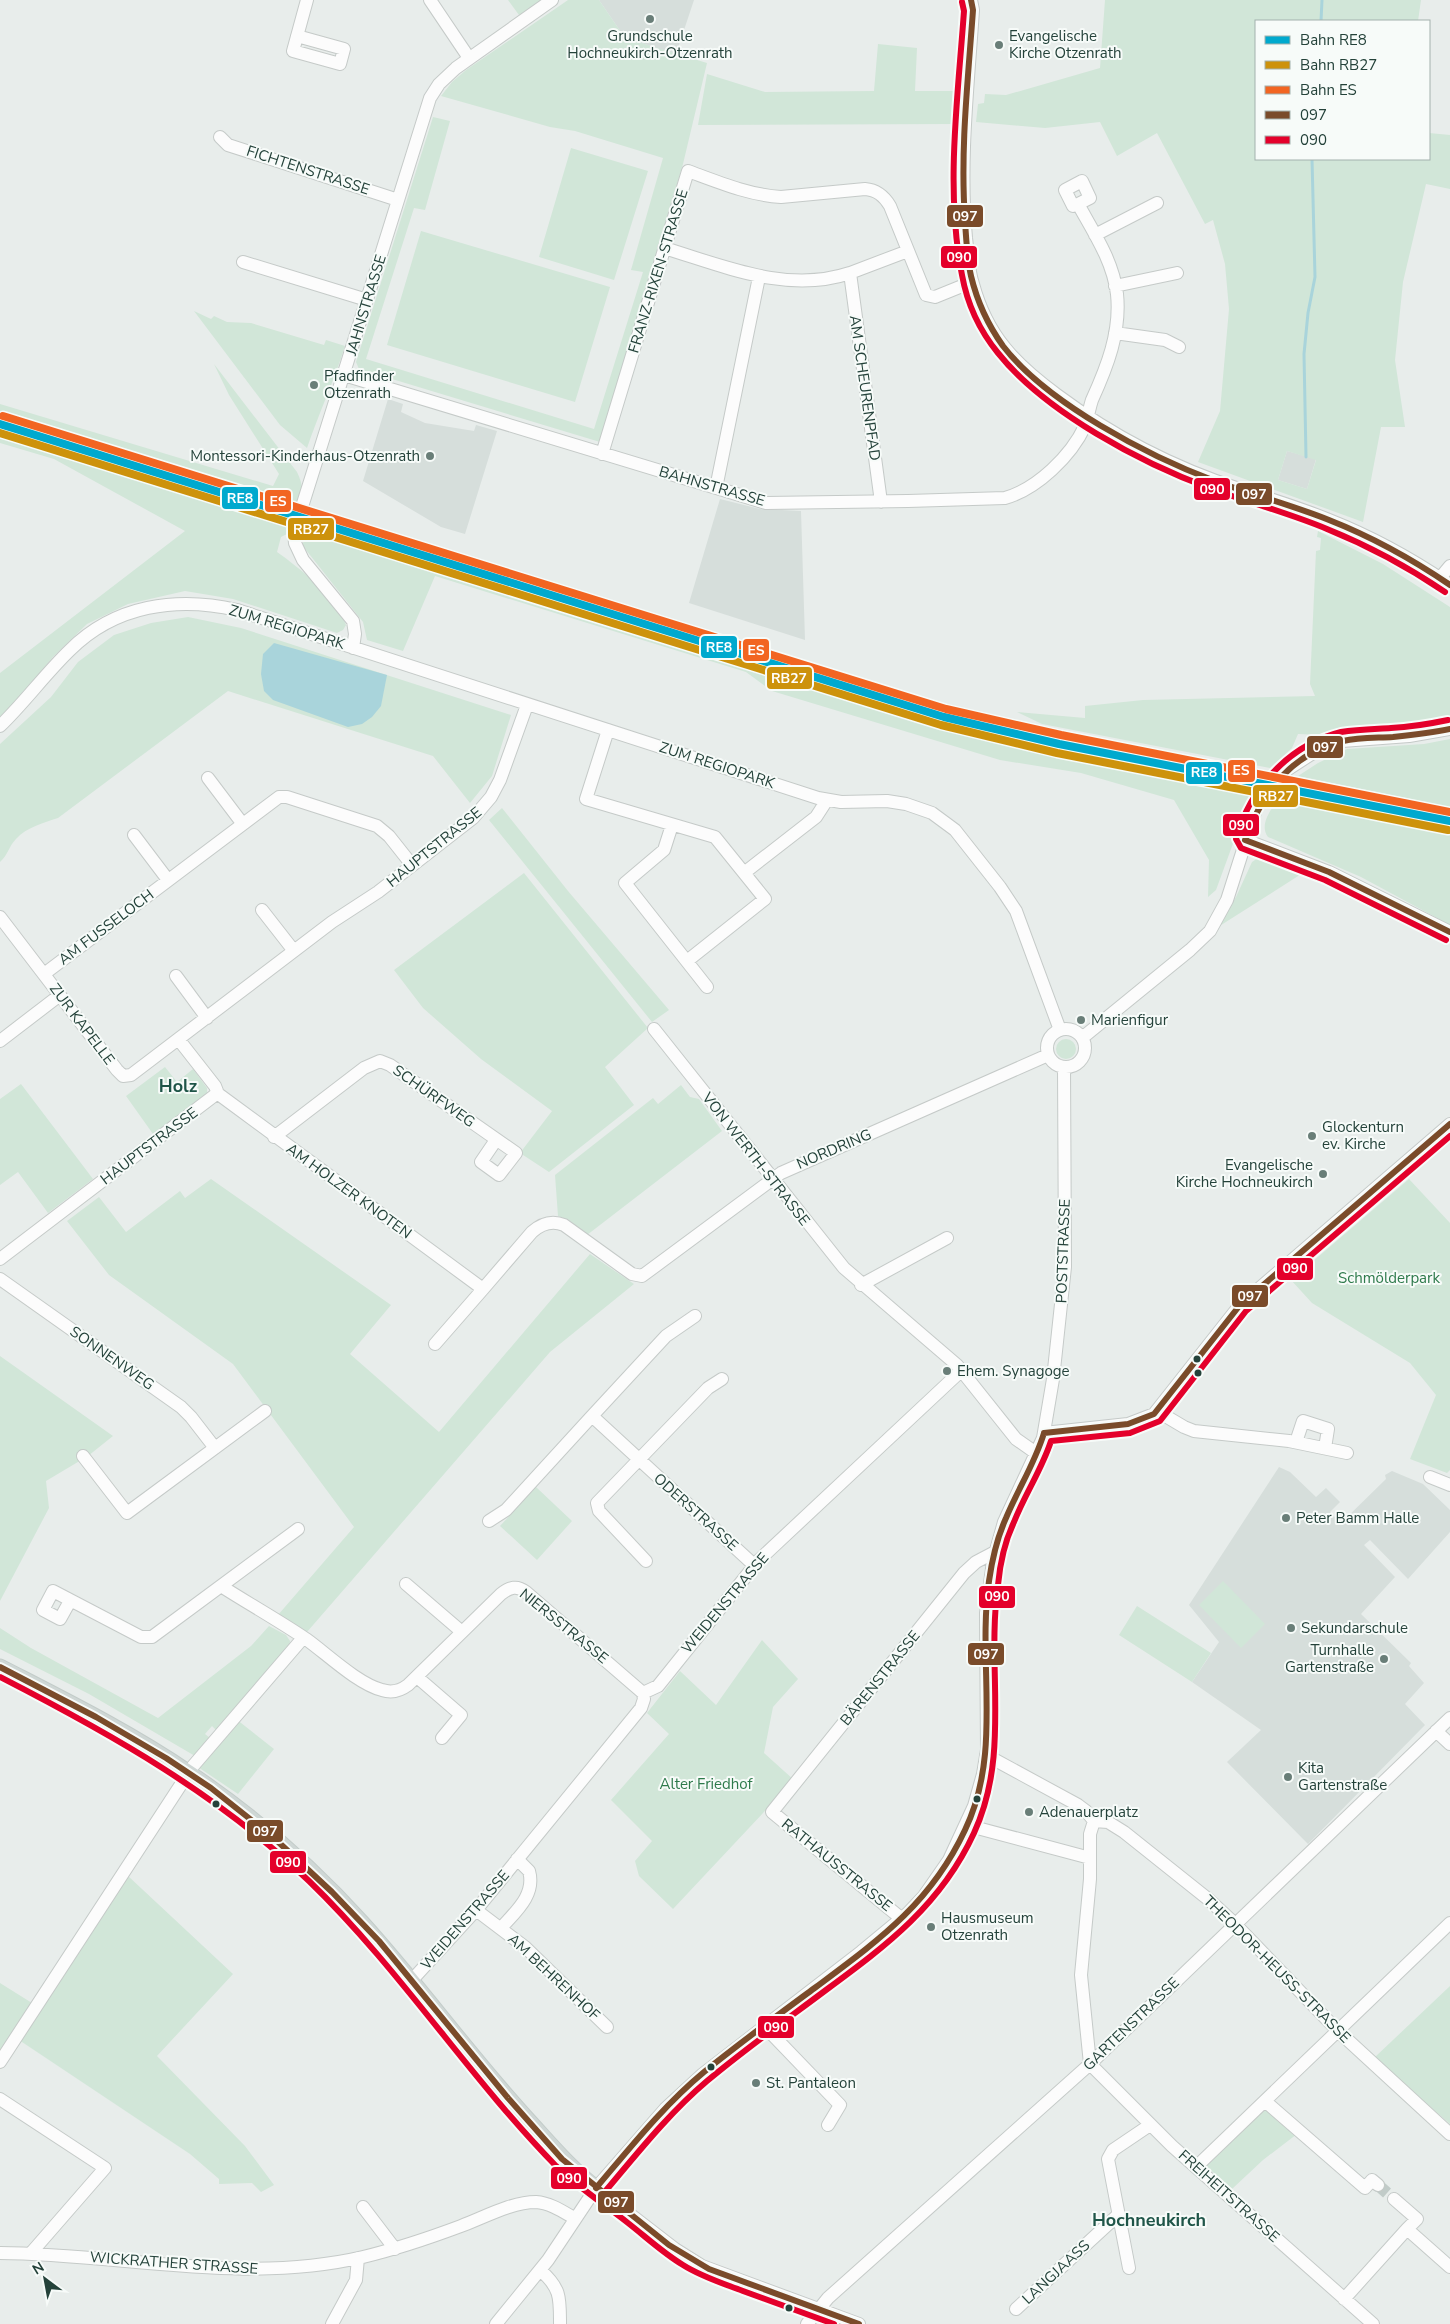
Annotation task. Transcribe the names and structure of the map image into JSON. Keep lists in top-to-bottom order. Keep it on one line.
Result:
{"streets":{"street":["FICHTENSTRASSE","FRANZ-RIXEN-STRASSE","JAHNSTRASSE","AM SCHEURENPFAD","BAHNSTRASSE","ZUM REGIOPARK","HAUPTSTRASSE","AM FUSSELOCH","ZUR KAPELLE","SCHÜRFWEG","NORDRING","VON WERTH-STRASSE","AM HOLZER KNOTEN","POSTSTRASSE","SONNENWEG","ODERSTRASSE","WEIDENSTRASSE","NIERSSTRASSE","BÄRENSTRASSE","RATHAUSSTRASSE","THEODOR-HEUSS-STRASSE","AM BEHRENHOF","GARTENSTRASSE","FREIHEITSTRASSE","WICKRATHER STRASSE","LANGJAASS"]},"crossings":[["FICHTENSTRASSE","JAHNSTRASSE"],["FRANZ-RIXEN-STRASSE","BAHNSTRASSE"],["JAHNSTRASSE","BAHNSTRASSE"],["JAHNSTRASSE","ZUM REGIOPARK"],["AM SCHEURENPFAD","BAHNSTRASSE"],["ZUM REGIOPARK","HAUPTSTRASSE"],["ZUM REGIOPARK","NORDRING"],["ZUM REGIOPARK","POSTSTRASSE"],["HAUPTSTRASSE","AM FUSSELOCH"],["HAUPTSTRASSE","ZUR KAPELLE"],["HAUPTSTRASSE","AM HOLZER KNOTEN"],["AM FUSSELOCH","ZUR KAPELLE"],["SCHÜRFWEG","AM HOLZER KNOTEN"],["NORDRING","VON WERTH-STRASSE"],["NORDRING","AM HOLZER KNOTEN"],["NORDRING","POSTSTRASSE"],["VON WERTH-STRASSE","POSTSTRASSE"],["VON WERTH-STRASSE","WEIDENSTRASSE"],["POSTSTRASSE","BÄRENSTRASSE"],["POSTSTRASSE","RATHAUSSTRASSE"],["POSTSTRASSE","WICKRATHER STRASSE"],["ODERSTRASSE","WEIDENSTRASSE"],["WEIDENSTRASSE","NIERSSTRASSE"],["WEIDENSTRASSE","AM BEHRENHOF"],["BÄRENSTRASSE","RATHAUSSTRASSE"],["THEODOR-HEUSS-STRASSE","GARTENSTRASSE"],["GARTENSTRASSE","FREIHEITSTRASSE"]],"districts":["Holz","Hochneukirch"],"parks":["Schmölderpark","Alter Friedhof"],"places":["Grundschule Hochneukirch-Otzenrath","Evangelische Kirche Otzenrath","Pfadfinder Otzenrath","Montessori-Kinderhaus-Otzenrath","Marienfigur","Glockenturn ev. Kirche","Evangelische Kirche Hochneukirch","Ehem. Synagoge","Peter Bamm Halle","Sekundarschule","Turnhalle Gartenstraße","Kita Gartenstraße","Adenauerplatz","Hausmuseum Otzenrath","St. Pantaleon"],"lines":["transit line 097","transit line 090","rail line ES","rail line RE8","rail line RB27"],"legend":["Bahn RE8","Bahn RB27","Bahn ES","097","090"],"north":"top left"}
